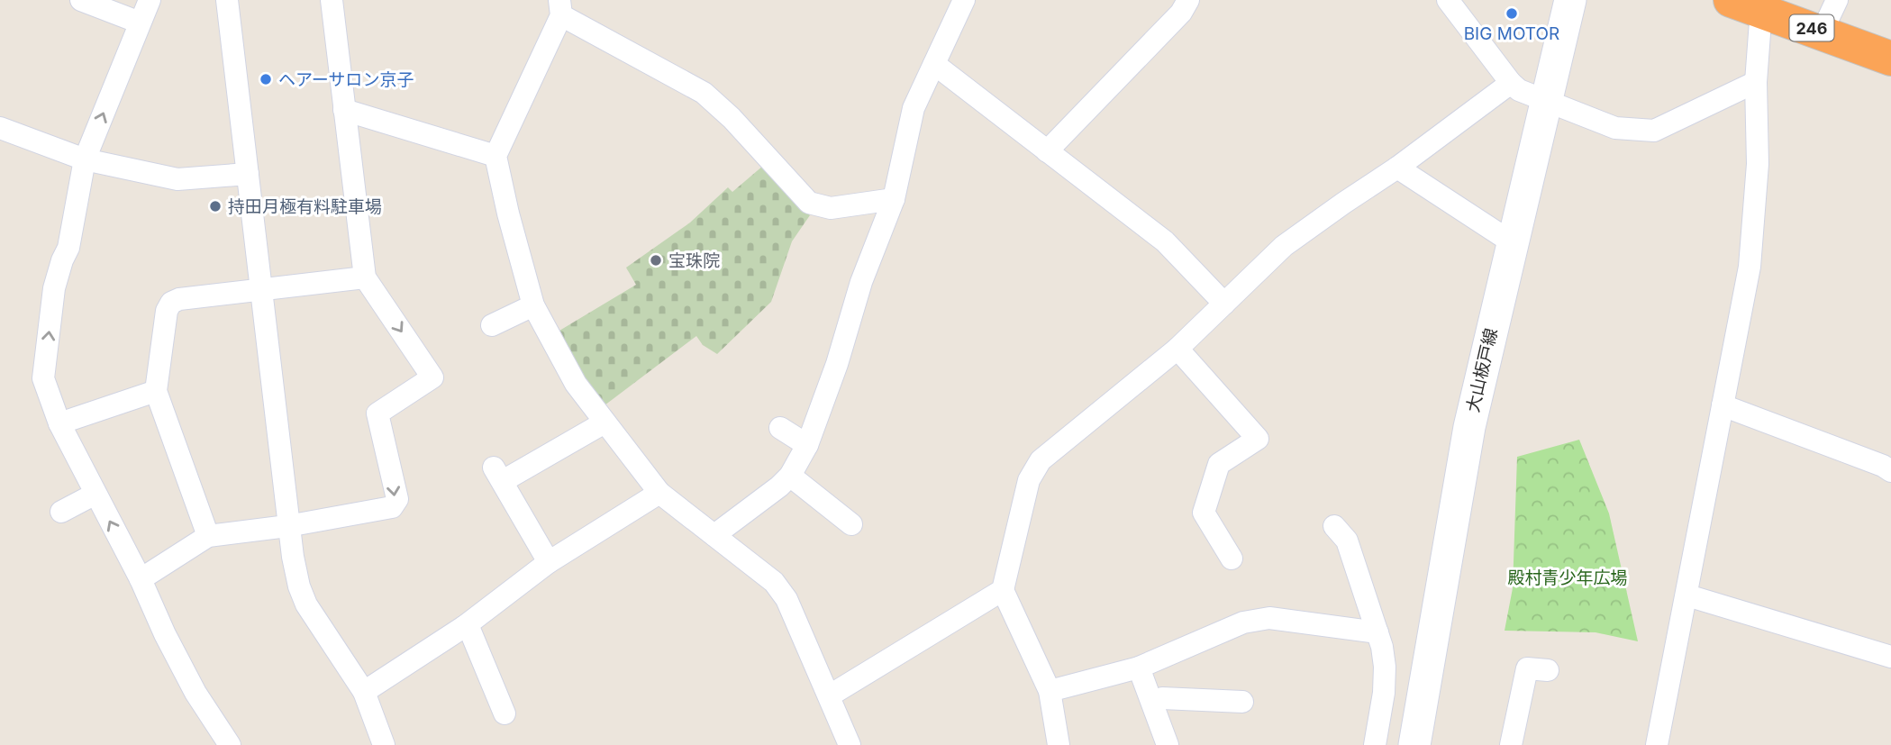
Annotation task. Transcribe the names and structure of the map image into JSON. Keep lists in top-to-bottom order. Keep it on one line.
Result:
{"streets":{"highway":["246"],"main road":["大山板戸線"]},"parks":["殿村青少年広場"],"places":["BIG MOTOR","ヘアーサロン京子","持田月極有料駐車場","宝珠院"]}
